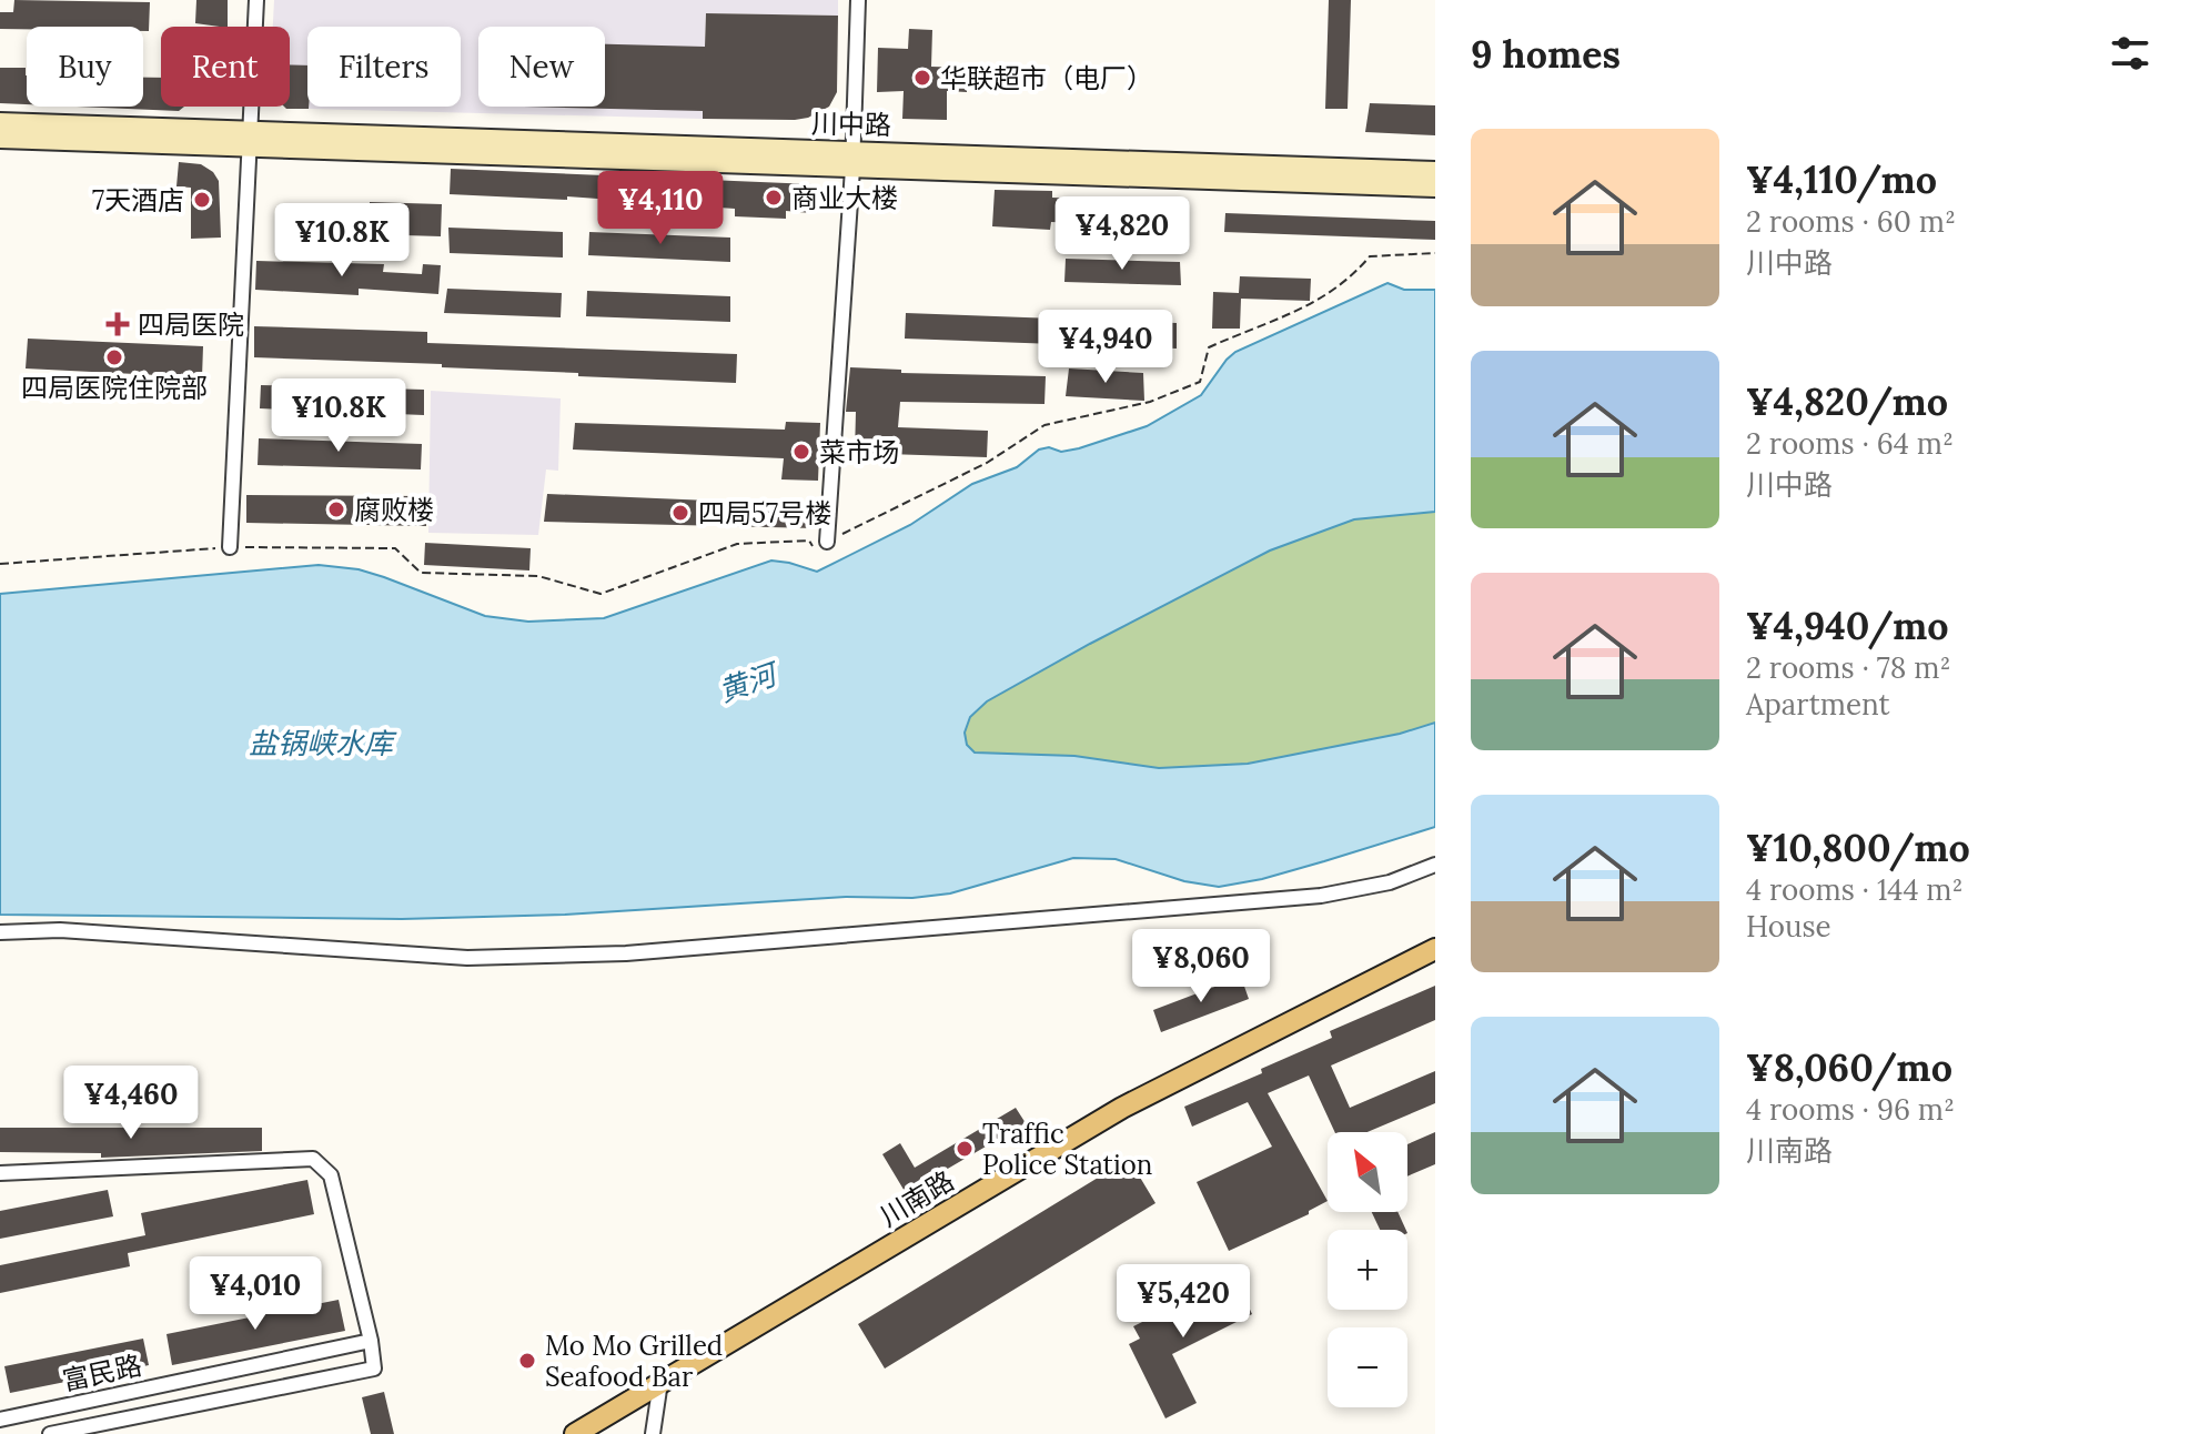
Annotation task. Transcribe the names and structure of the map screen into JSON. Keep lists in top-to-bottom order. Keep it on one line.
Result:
{"streets":{"main road":["川南路"],"street":["川中路","富民路"]},"water":["黄河","盐锅峡水库"],"places":{"other":["华联超市（电厂）","商业大楼","7天酒店","四局医院住院部","菜市场","腐败楼","四局57号楼","Traffic Police Station","Mo Mo Grilled Seafood Bar"],"health":["四局医院"]},"north":"top left","page":{"heading":"9 homes","chip":["Buy","Rent","Filters","New"],"list":[{"name":"¥4,110/mo","note":"2 rooms · 60 m² · 川中路"},{"name":"¥4,820/mo","note":"2 rooms · 64 m² · 川中路"},{"name":"¥4,940/mo","note":"2 rooms · 78 m² · Apartment"},{"name":"¥10,800/mo","note":"4 rooms · 144 m² · House"},{"name":"¥8,060/mo","note":"4 rooms · 96 m² · 川南路"}],"price":["¥4,110","¥4,820","¥10.8K","¥4,940","¥10.8K","¥8,060","¥4,460","¥4,010","¥5,420"],"map_buttons":["+","−"]}}
